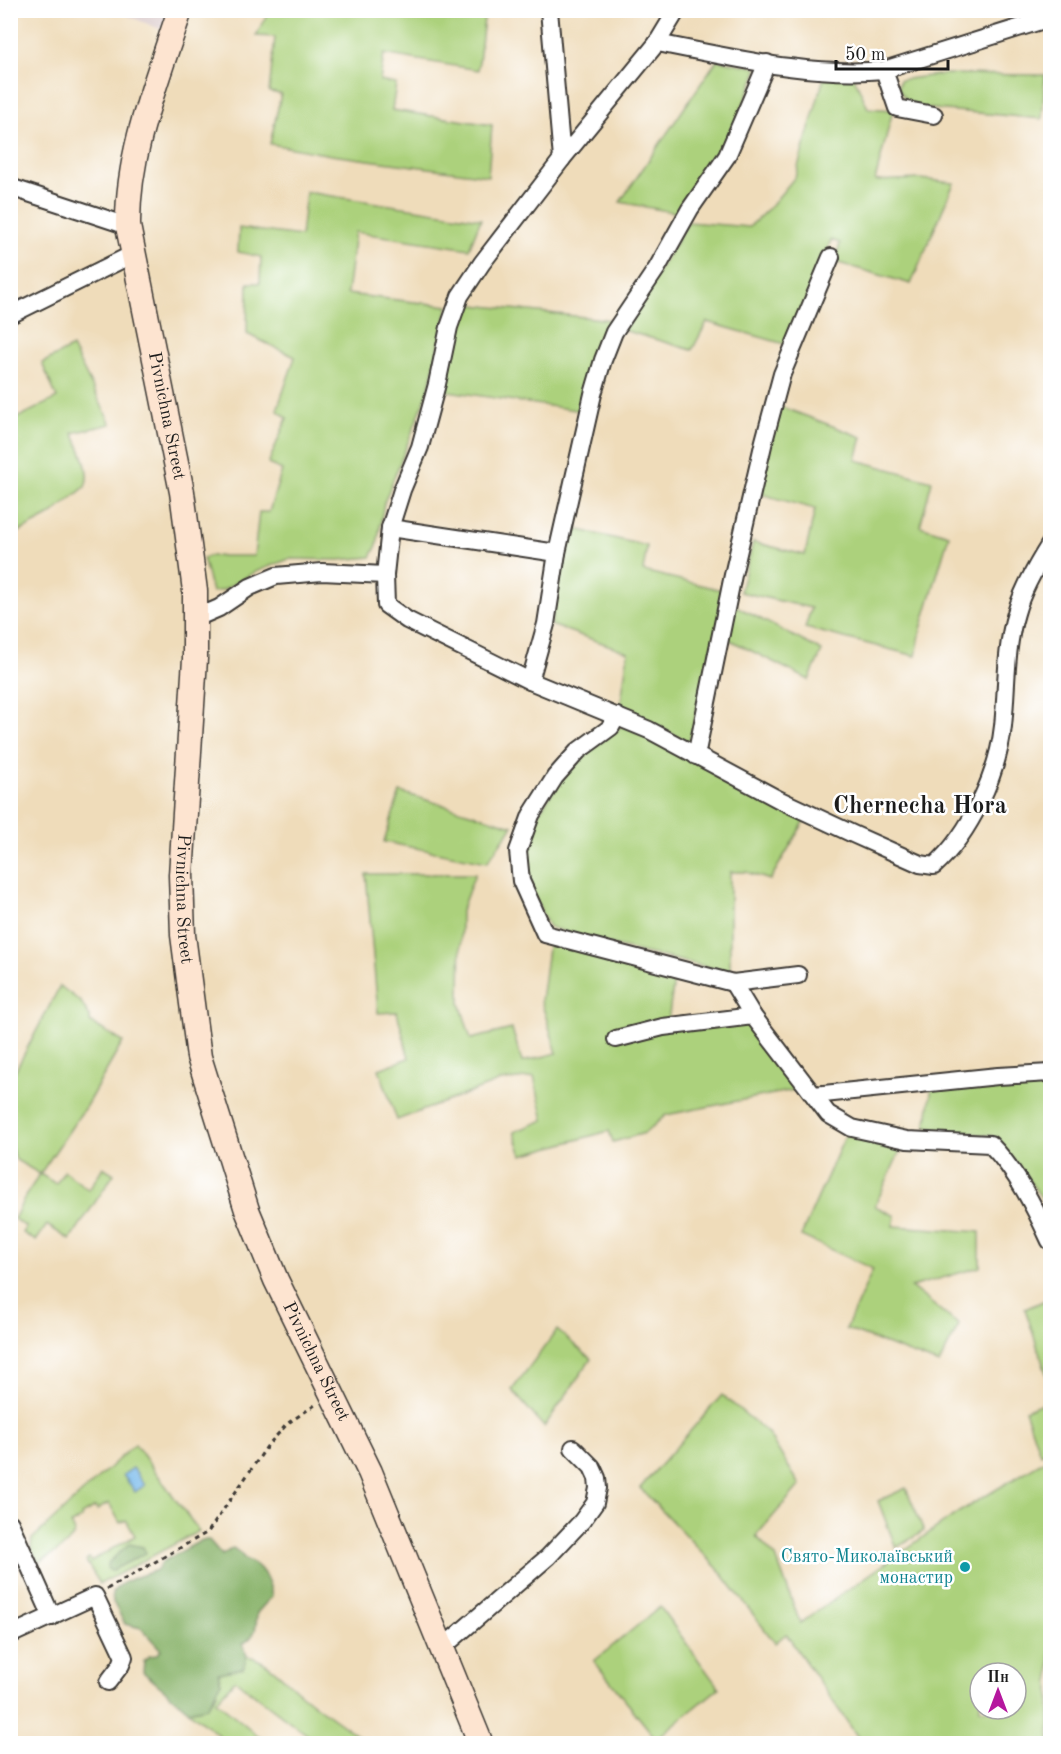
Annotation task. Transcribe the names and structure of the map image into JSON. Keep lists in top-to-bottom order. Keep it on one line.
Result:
{"streets":{"street":["Pivnichna Street"]},"districts":["Chernecha Hora"],"places":["Свято-Миколаївський монастир"],"scale_bar":"50 m","north":"top"}
